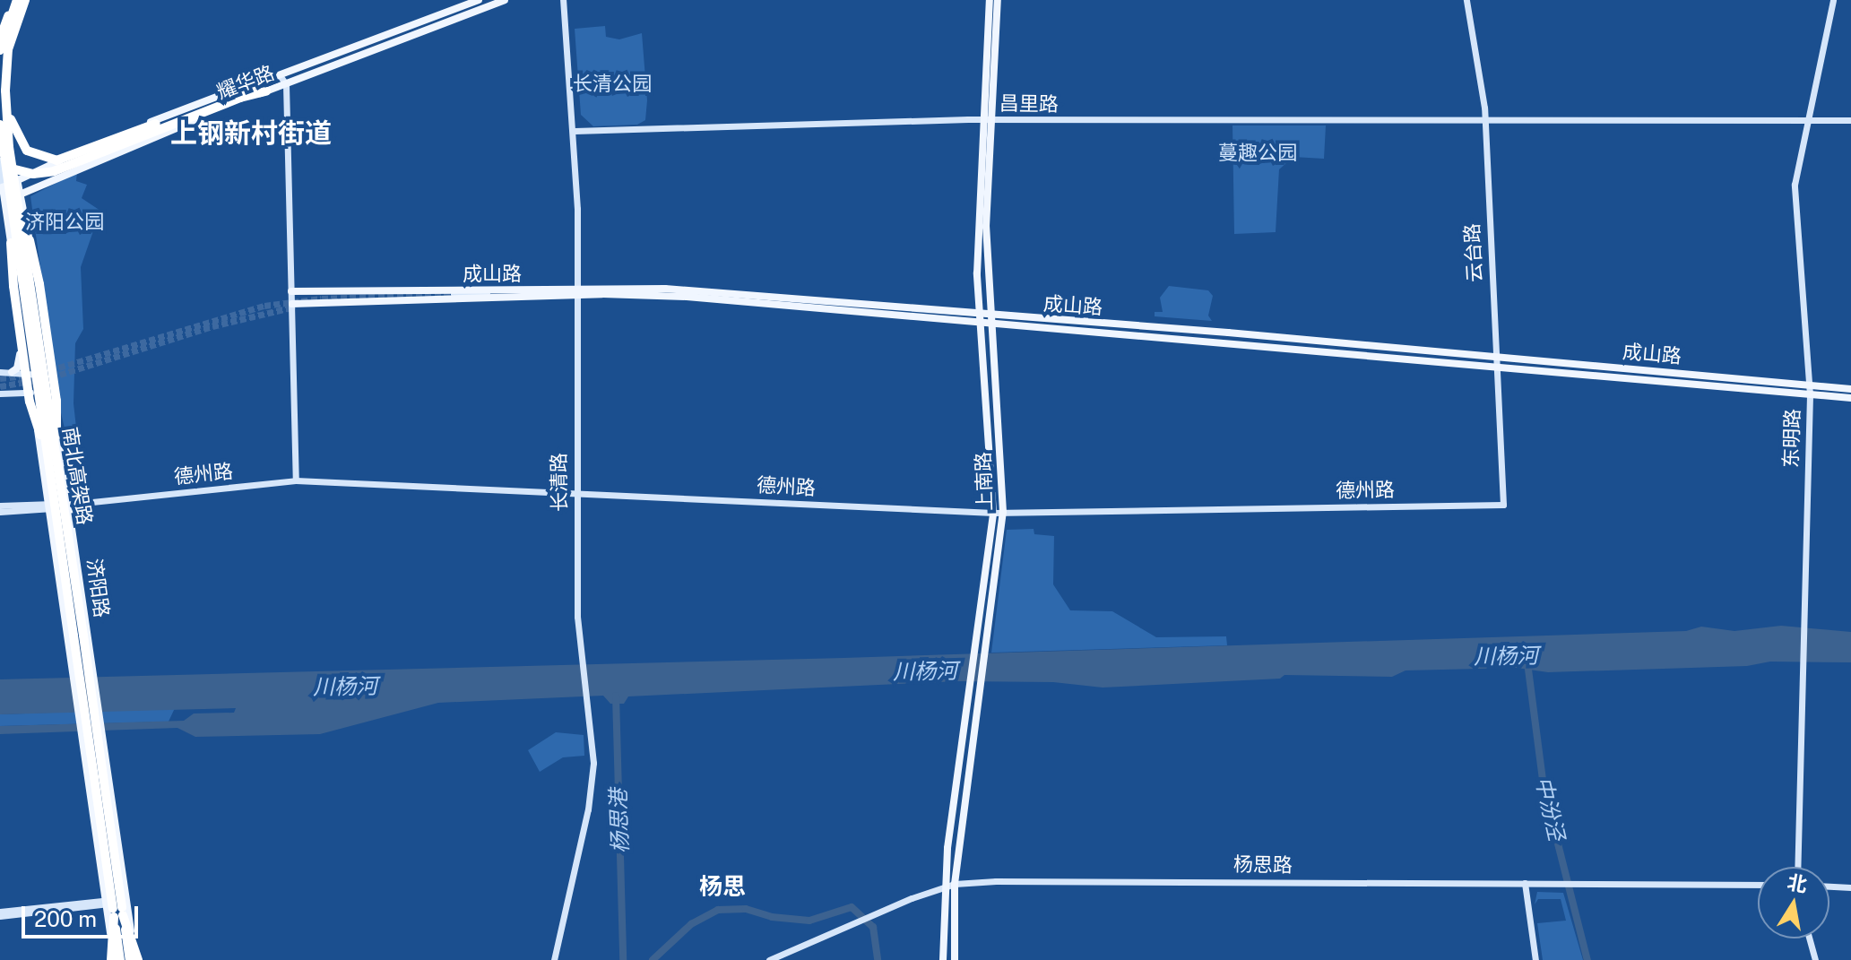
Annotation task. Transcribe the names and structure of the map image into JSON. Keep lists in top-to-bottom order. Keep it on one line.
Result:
{"streets":{"highway":["南北高架路"],"main road":["耀华路","成山路","上南路","济阳路"],"street":["昌里路","云台路","东明路","德州路","长清路","杨思路"]},"crossings":[["耀华路","济阳路"],["昌里路","云台路"],["昌里路","东明路"],["昌里路","上南路"],["昌里路","长清路"],["云台路","成山路"],["云台路","德州路"],["成山路","东明路"],["成山路","上南路"],["成山路","长清路"],["德州路","上南路"],["德州路","长清路"],["德州路","济阳路"],["上南路","杨思路"]],"districts":["上钢新村街道","杨思"],"water":["川杨河","中汾泾","杨思港"],"parks":["长清公园","蔓趣公园","济阳公园"],"scale_bar":"200 m","north":"top"}
